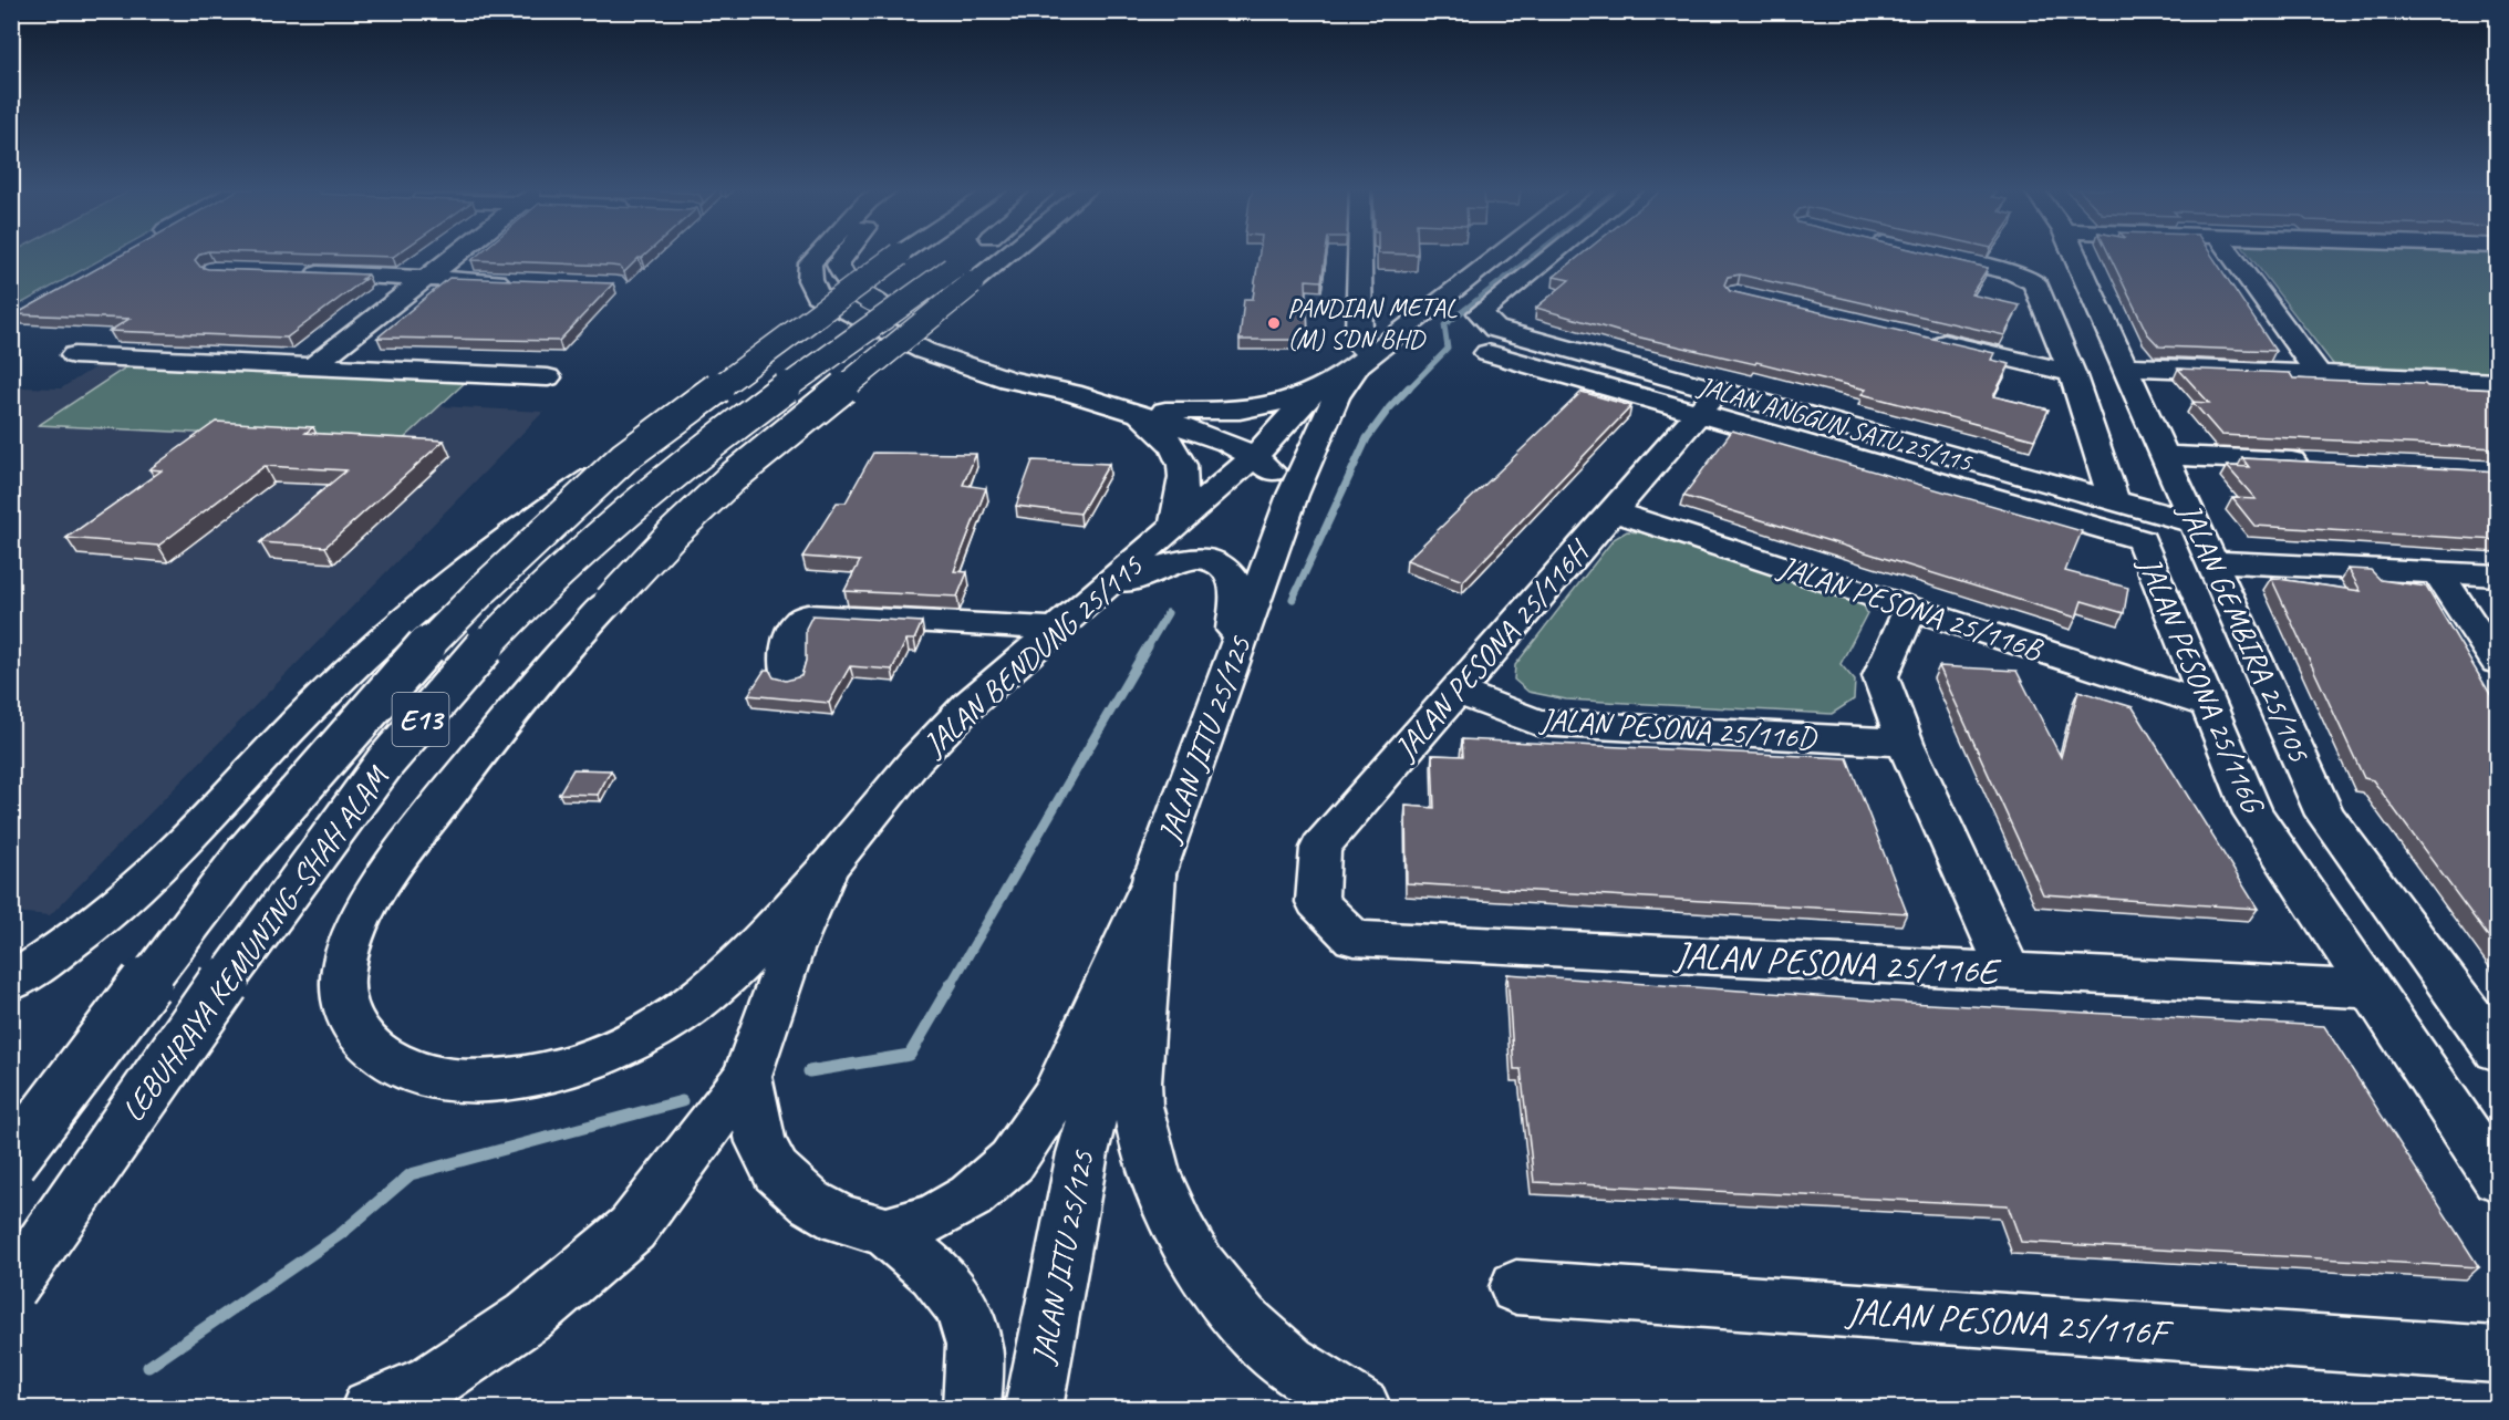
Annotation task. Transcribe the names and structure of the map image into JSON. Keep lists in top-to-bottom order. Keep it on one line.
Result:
{"streets":{"main road":["JALAN ANGGUN SATU 25/115","JALAN PESONA 25/116B","JALAN GEMBIRA 25/105","JALAN PESONA 25/116H","JALAN BENDUNG 25/115","JALAN PESONA 25/116G","E13","JALAN PESONA 25/116D","JALAN JITU 25/125","LEBUHRAYA KEMUNING–SHAH ALAM","JALAN PESONA 25/116E","JALAN PESONA 25/116F"]},"crossings":[["JALAN ANGGUN SATU 25/115","JALAN GEMBIRA 25/105"],["JALAN ANGGUN SATU 25/115","JALAN PESONA 25/116H"],["JALAN ANGGUN SATU 25/115","JALAN PESONA 25/116G"],["JALAN PESONA 25/116B","JALAN PESONA 25/116H"],["JALAN PESONA 25/116B","JALAN PESONA 25/116G"],["JALAN PESONA 25/116H","JALAN PESONA 25/116G"],["JALAN PESONA 25/116H","JALAN PESONA 25/116D"],["JALAN PESONA 25/116H","JALAN PESONA 25/116E"],["JALAN BENDUNG 25/115","JALAN JITU 25/125"],["JALAN PESONA 25/116G","JALAN PESONA 25/116E"],["E13","LEBUHRAYA KEMUNING–SHAH ALAM"]],"places":["PANDIAN METAL (M) SDN BHD"]}
